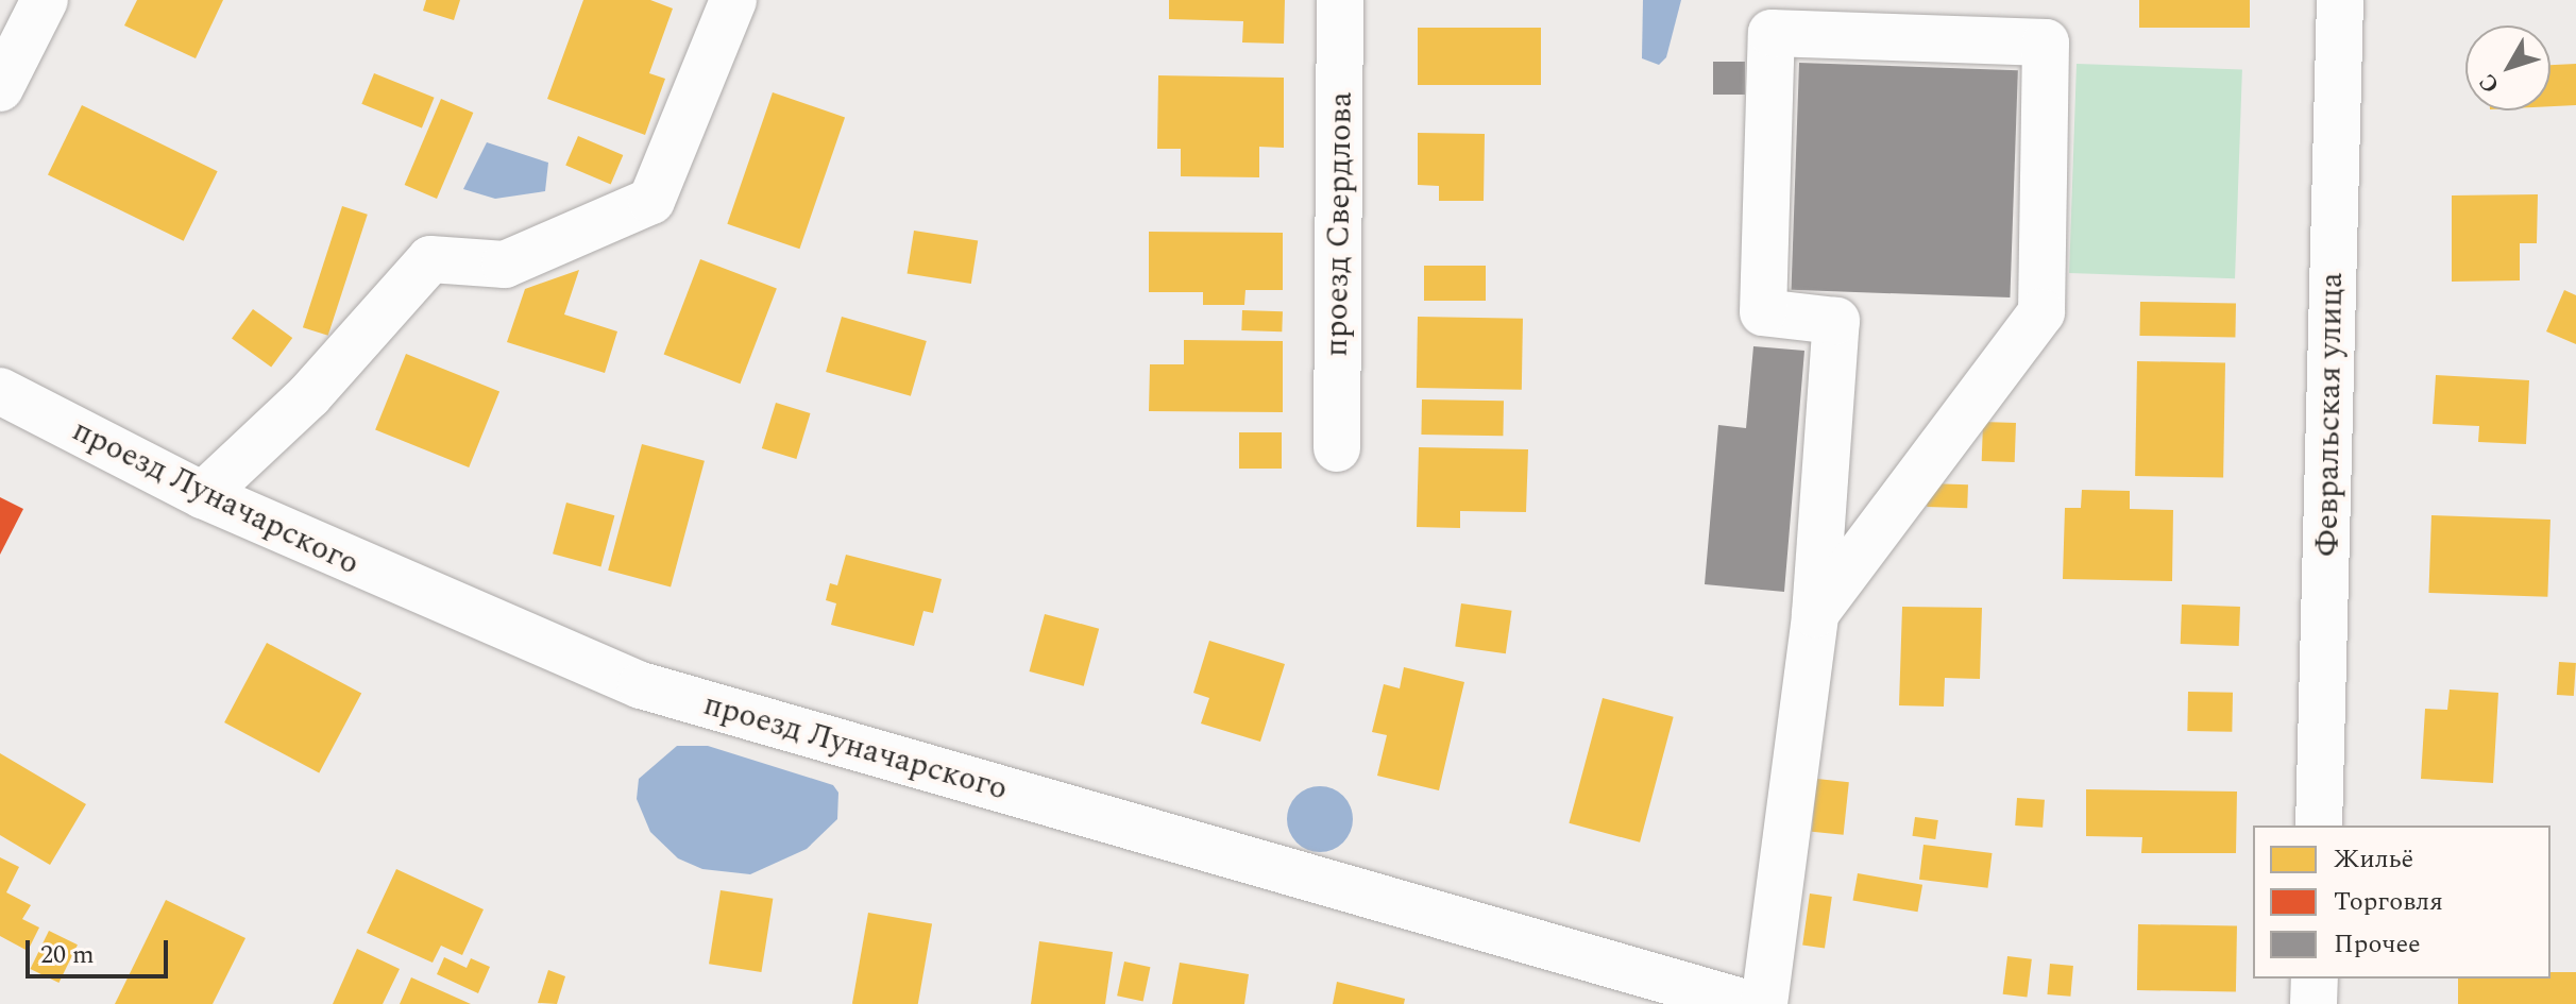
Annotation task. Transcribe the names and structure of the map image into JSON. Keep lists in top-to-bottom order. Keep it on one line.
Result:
{"streets":{"street":["проезд Свердлова","Февральская улица","проезд Луначарского"]},"legend":["Жильё","Торговля","Прочее"],"scale_bar":"20 m","north":"bottom left"}
